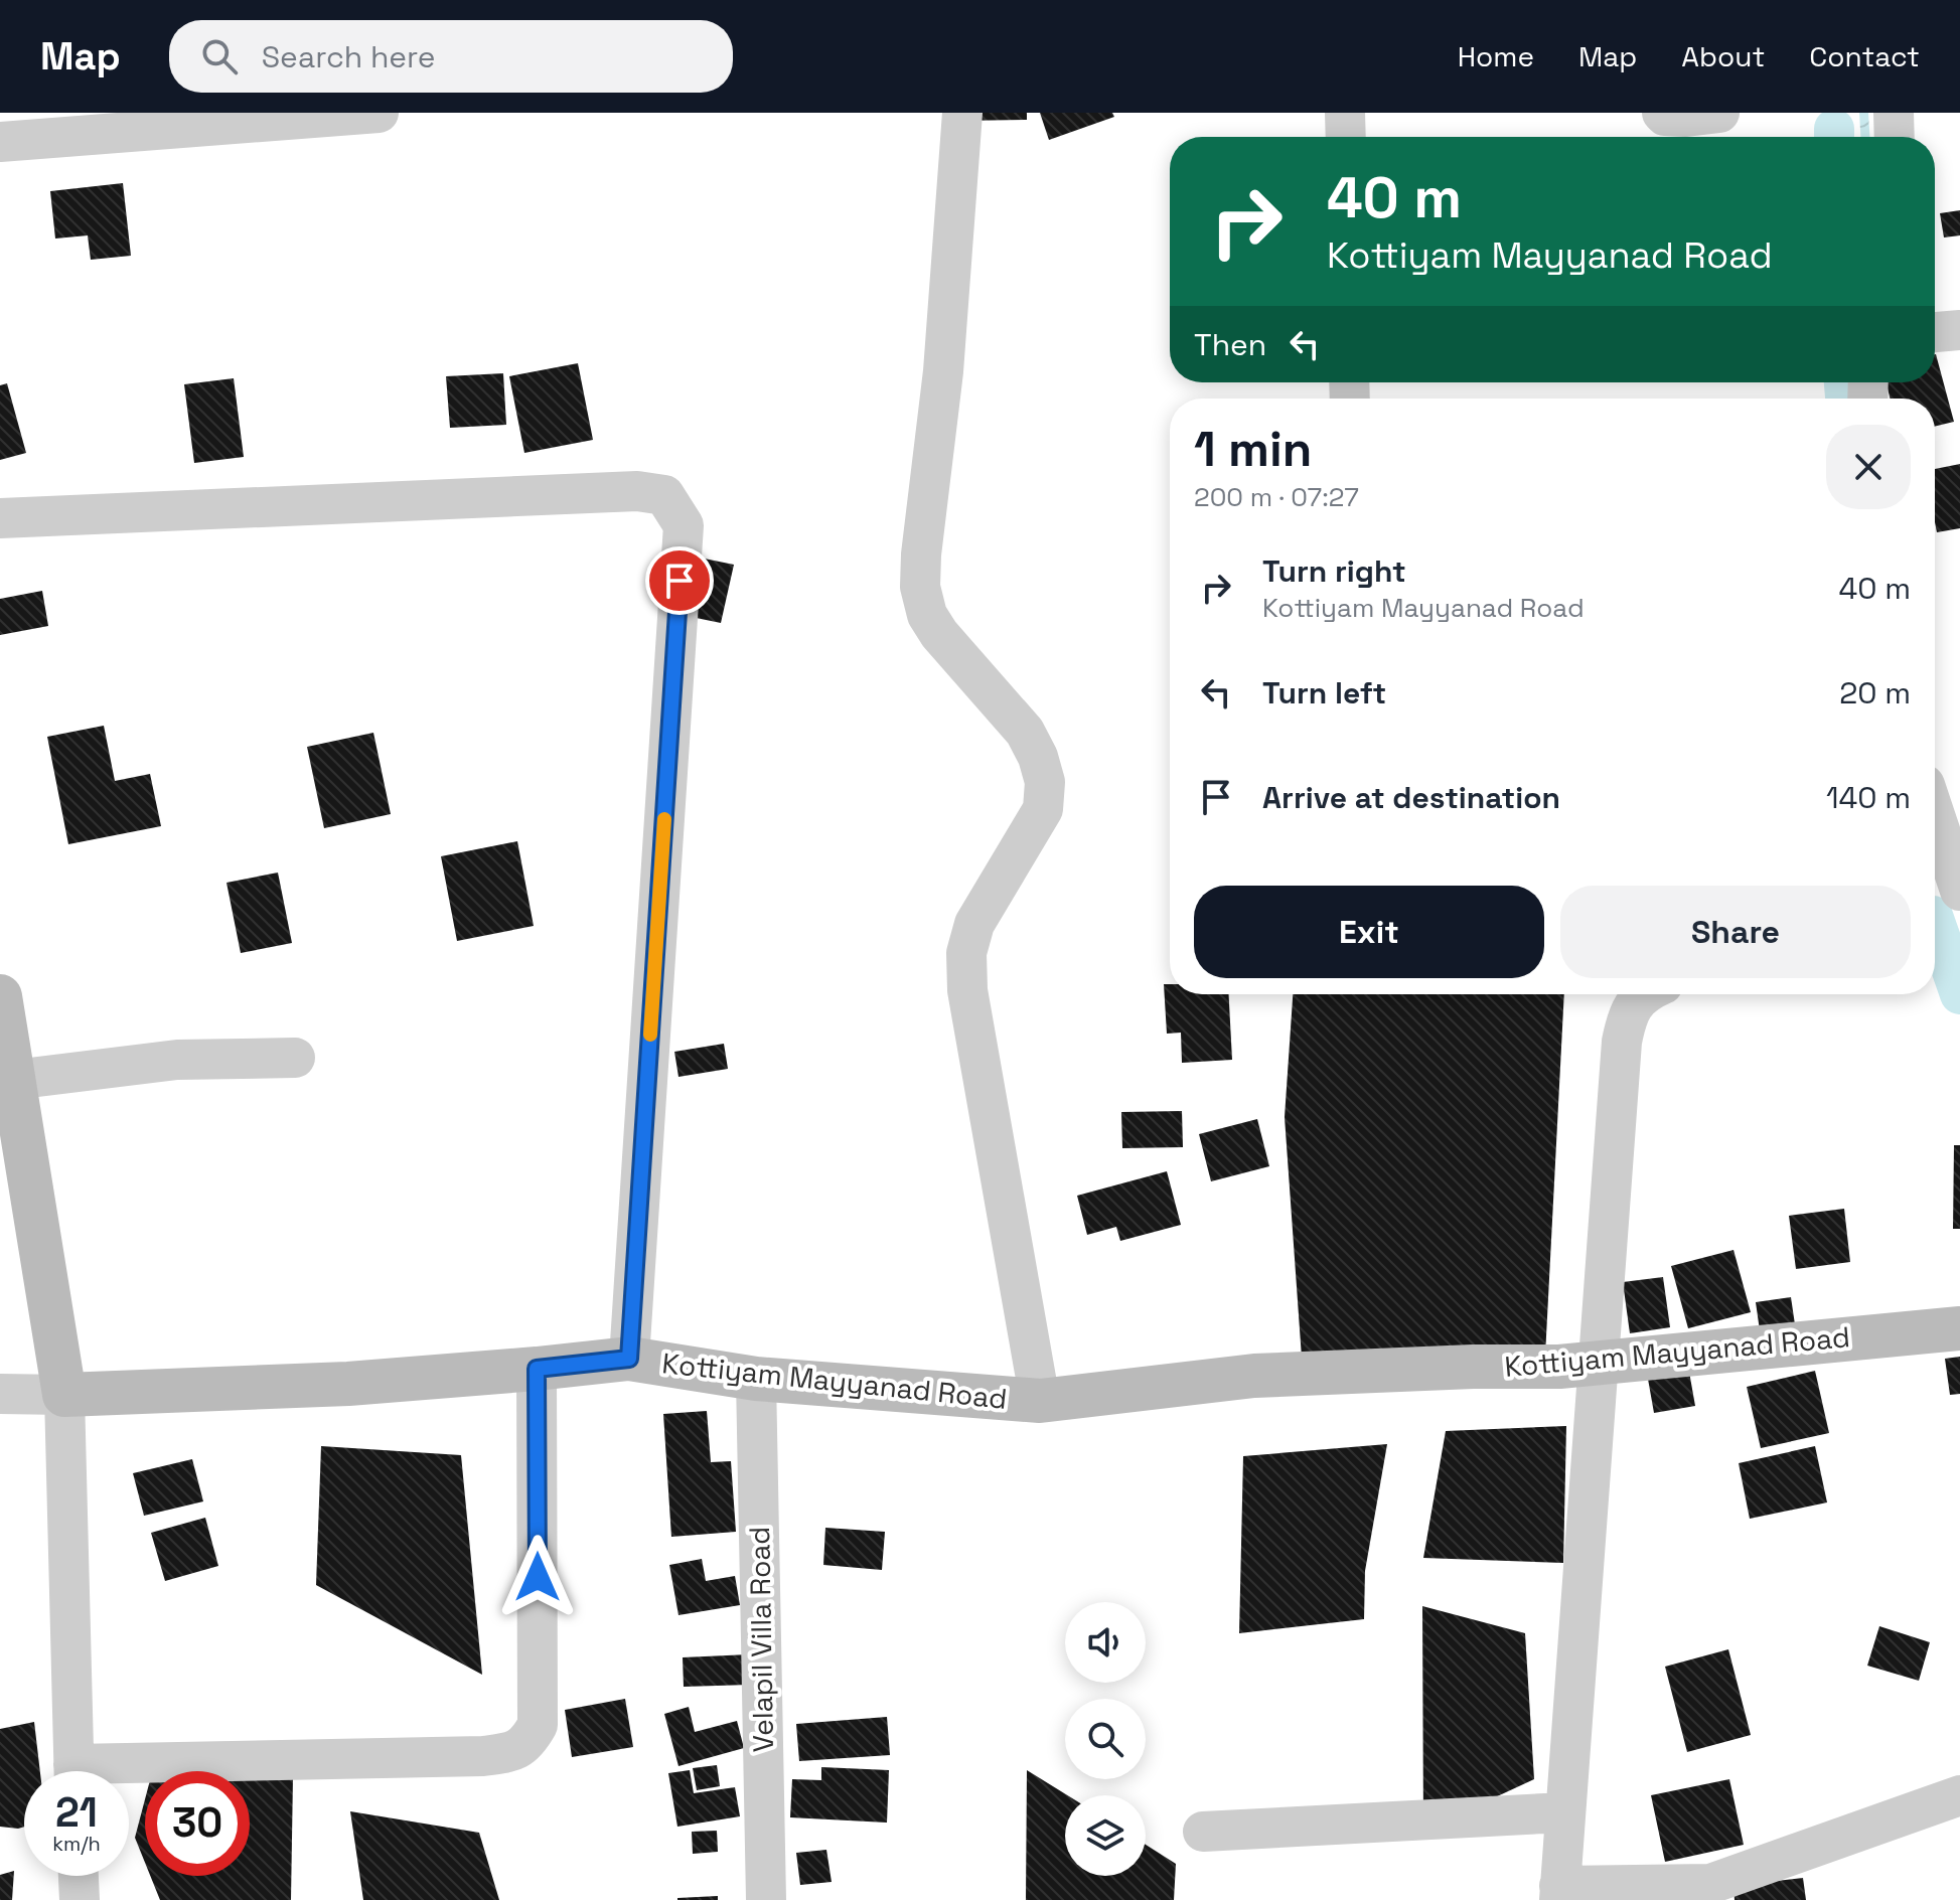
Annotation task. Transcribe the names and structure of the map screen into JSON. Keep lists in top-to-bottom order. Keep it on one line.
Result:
{"streets":{"street":["Kottiyam Mayyanad Road","Velapil Villa Road"]},"crossings":[["Kottiyam Mayyanad Road","Velapil Villa Road"]],"page":{"header":"Map","search":"Search here","nav":["Home","Map","About","Contact"],"turn":["40 m","Kottiyam Mayyanad Road"],"then":"Then","heading":["1 min","200 m · 07:27"],"list":[{"name":"Turn right","note":"Kottiyam Mayyanad Road","value":"40 m"},{"name":"Turn left","value":"20 m"},{"name":"Arrive at destination","value":"140 m"}],"buttons":["Exit","Share"],"speed":"21 km/h","limit":"30"}}
